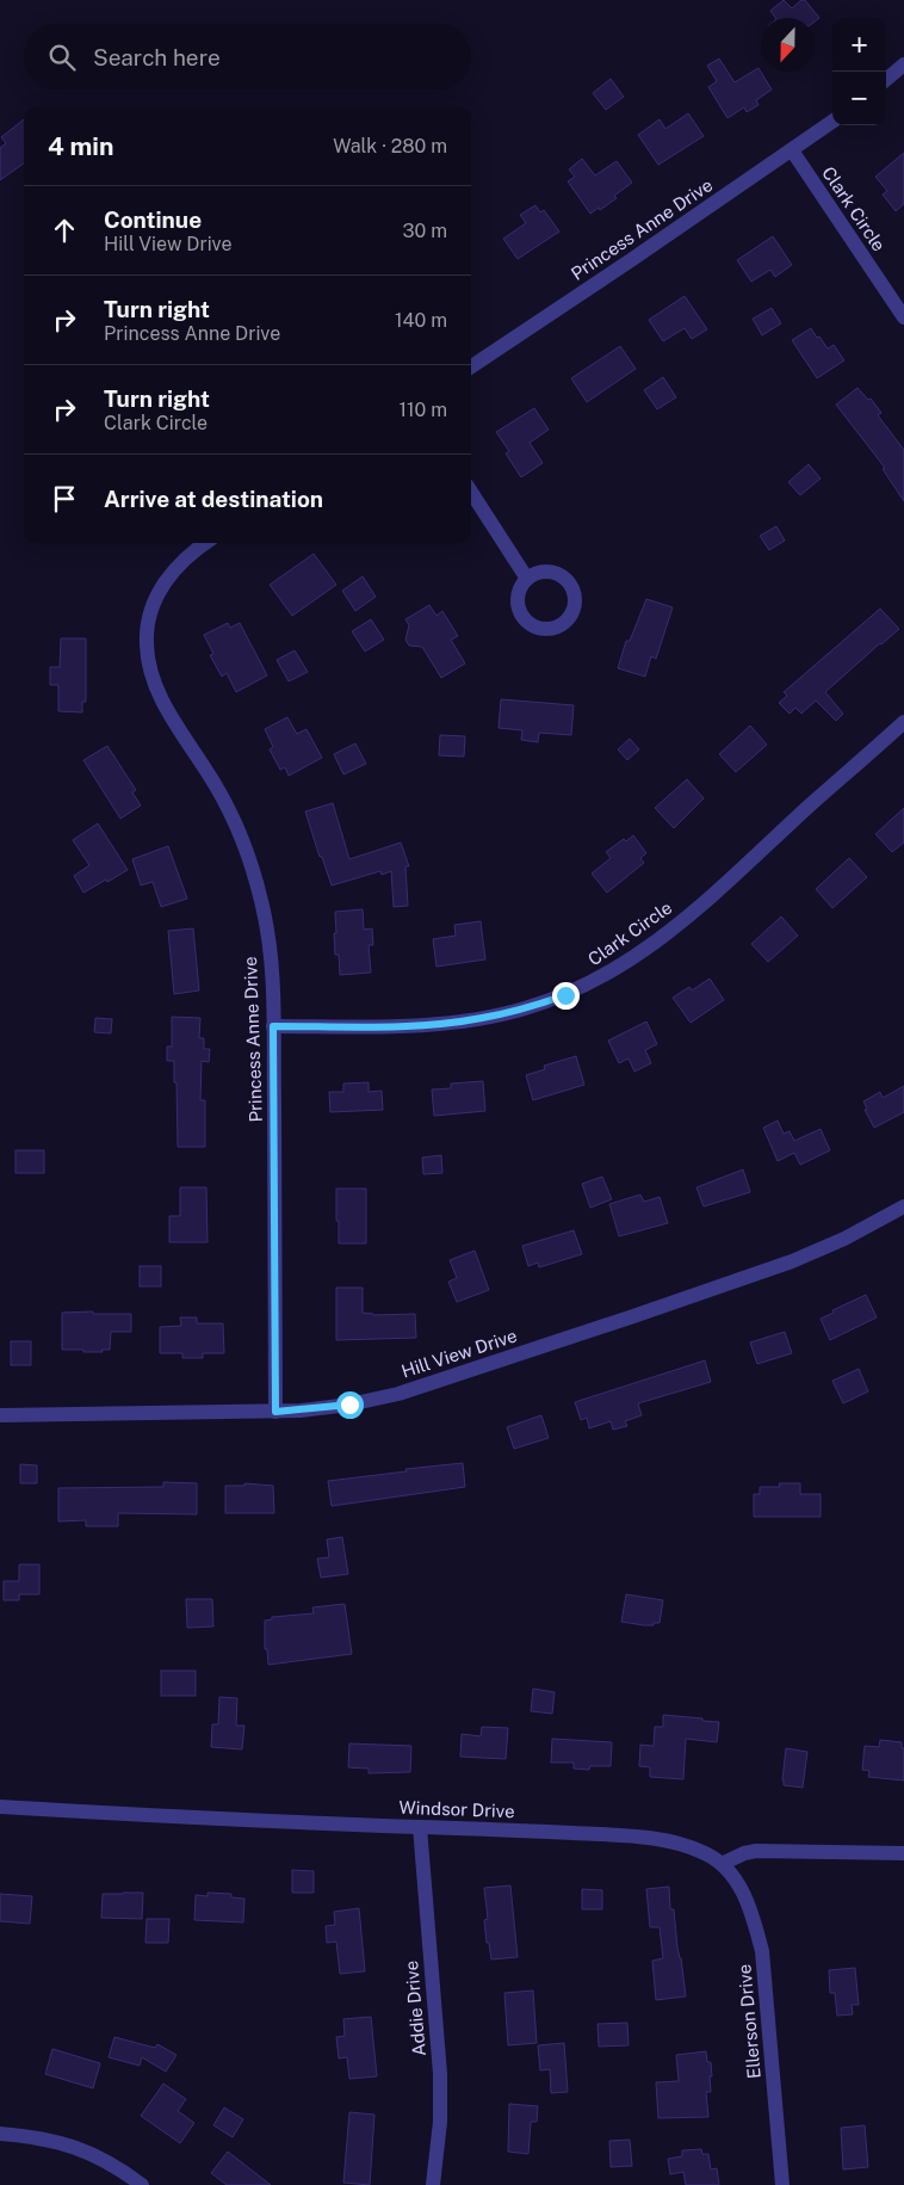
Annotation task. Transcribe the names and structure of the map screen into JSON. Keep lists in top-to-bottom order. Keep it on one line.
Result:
{"streets":{"street":["Clark Circle","Princess Anne Drive","Hill View Drive","Windsor Drive","Addie Drive","Ellerson Drive"]},"crossings":[["Clark Circle","Princess Anne Drive"],["Princess Anne Drive","Hill View Drive"],["Windsor Drive","Addie Drive"],["Windsor Drive","Ellerson Drive"]],"north":"bottom","page":{"map_buttons":["+","−"],"search":"Search here","heading":["4 min","Walk · 280 m"],"list":[["Continue","Hill View Drive","30 m"],["Turn right","Princess Anne Drive","140 m"],["Turn right","Clark Circle","110 m"],"Arrive at destination"]}}
